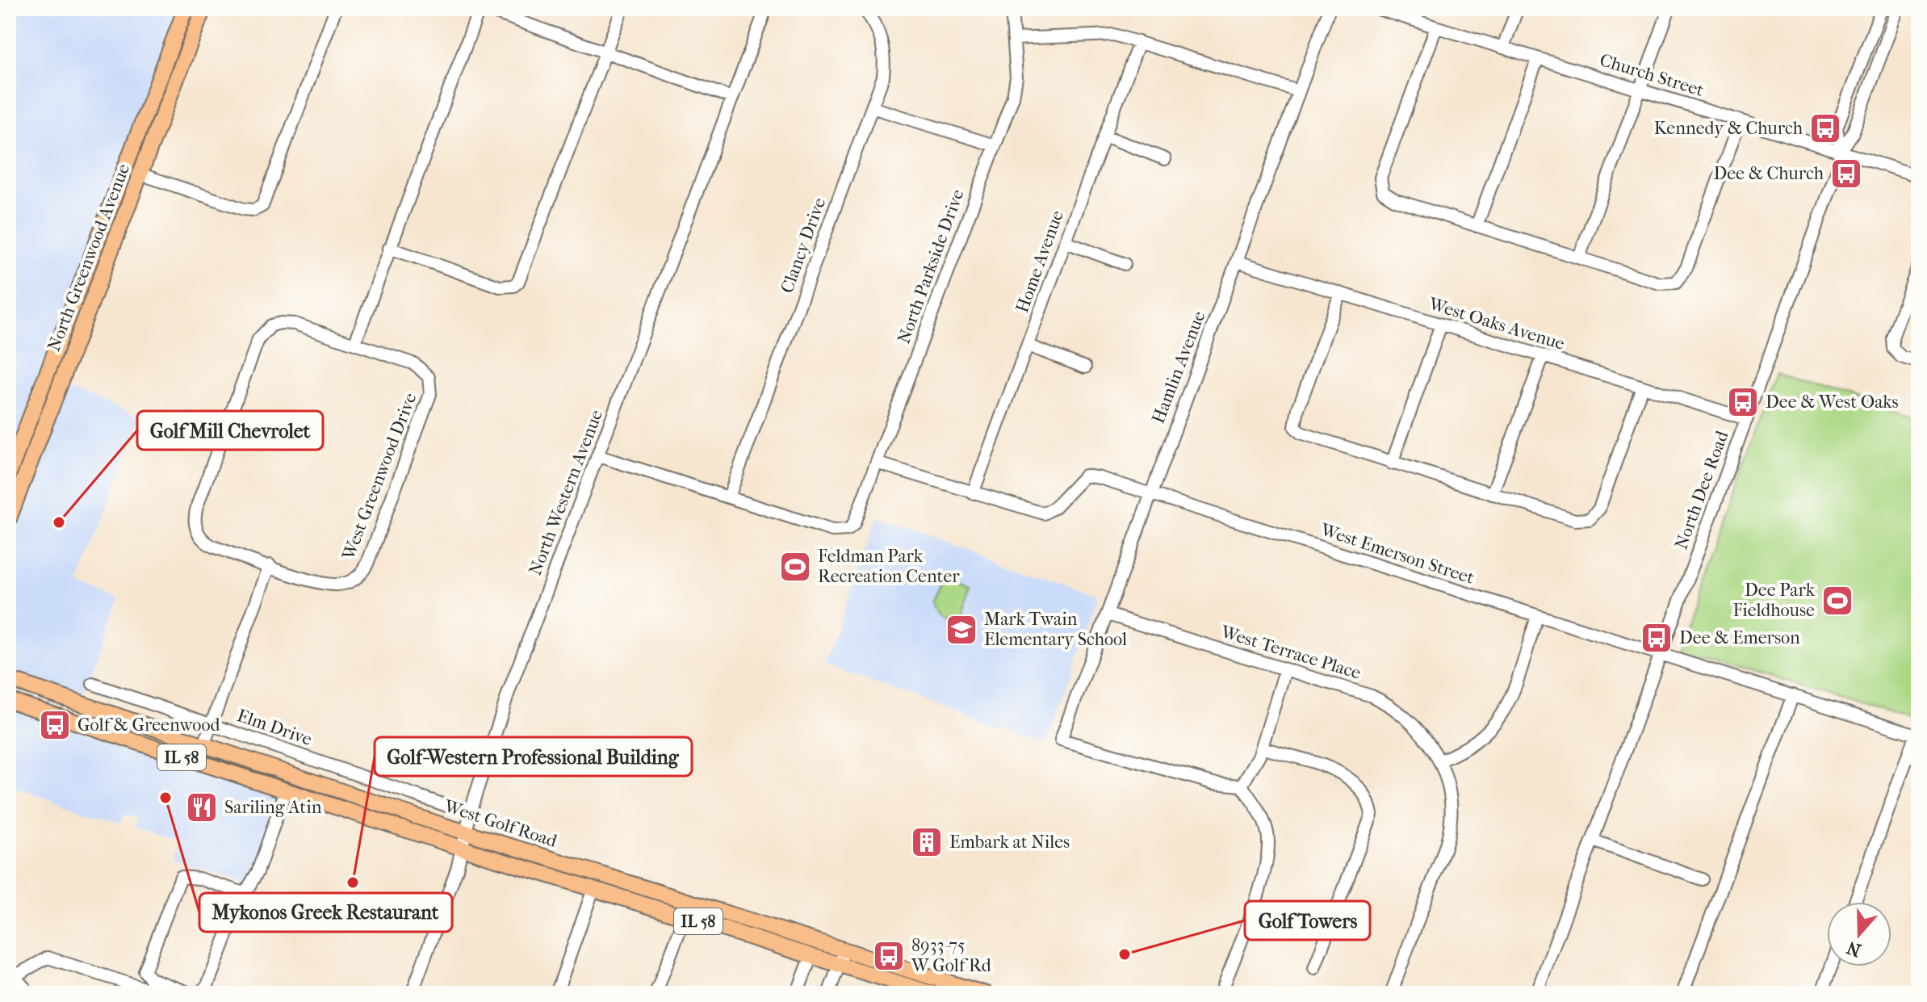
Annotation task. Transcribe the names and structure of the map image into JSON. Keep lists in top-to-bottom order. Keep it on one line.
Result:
{"streets":{"main road":["North Greenwood Avenue","IL 58","West Golf Road"],"street":["Church Street","Clancy Drive","Home Avenue","North Parkside Drive","West Oaks Avenue","Hamlin Avenue","West Greenwood Drive","North Dee Road","North Western Avenue","West Emerson Street","West Terrace Place","Elm Drive"]},"crossings":[["Church Street","North Dee Road"],["Clancy Drive","North Parkside Drive"],["Home Avenue","West Emerson Street"],["North Parkside Drive","West Emerson Street"],["West Oaks Avenue","Hamlin Avenue"],["West Oaks Avenue","North Dee Road"],["Hamlin Avenue","West Emerson Street"],["Hamlin Avenue","West Terrace Place"],["North Dee Road","West Emerson Street"],["North Western Avenue","West Golf Road"]],"places":{"bus stop":["Kennedy & Church","Dee & Church","Dee & West Oaks","Dee & Emerson","Golf & Greenwood","8933-75 W Golf Rd"],"other":["Golf Mill Chevrolet","Mykonos Greek Restaurant","Golf-Western Professional Building","Golf Towers"],"sports":["Feldman Park Recreation Center","Dee Park Fieldhouse"],"school or university":["Mark Twain Elementary School"],"restaurant":["Sariling Atin"],"building":["Embark at Niles"]},"north":"bottom"}
